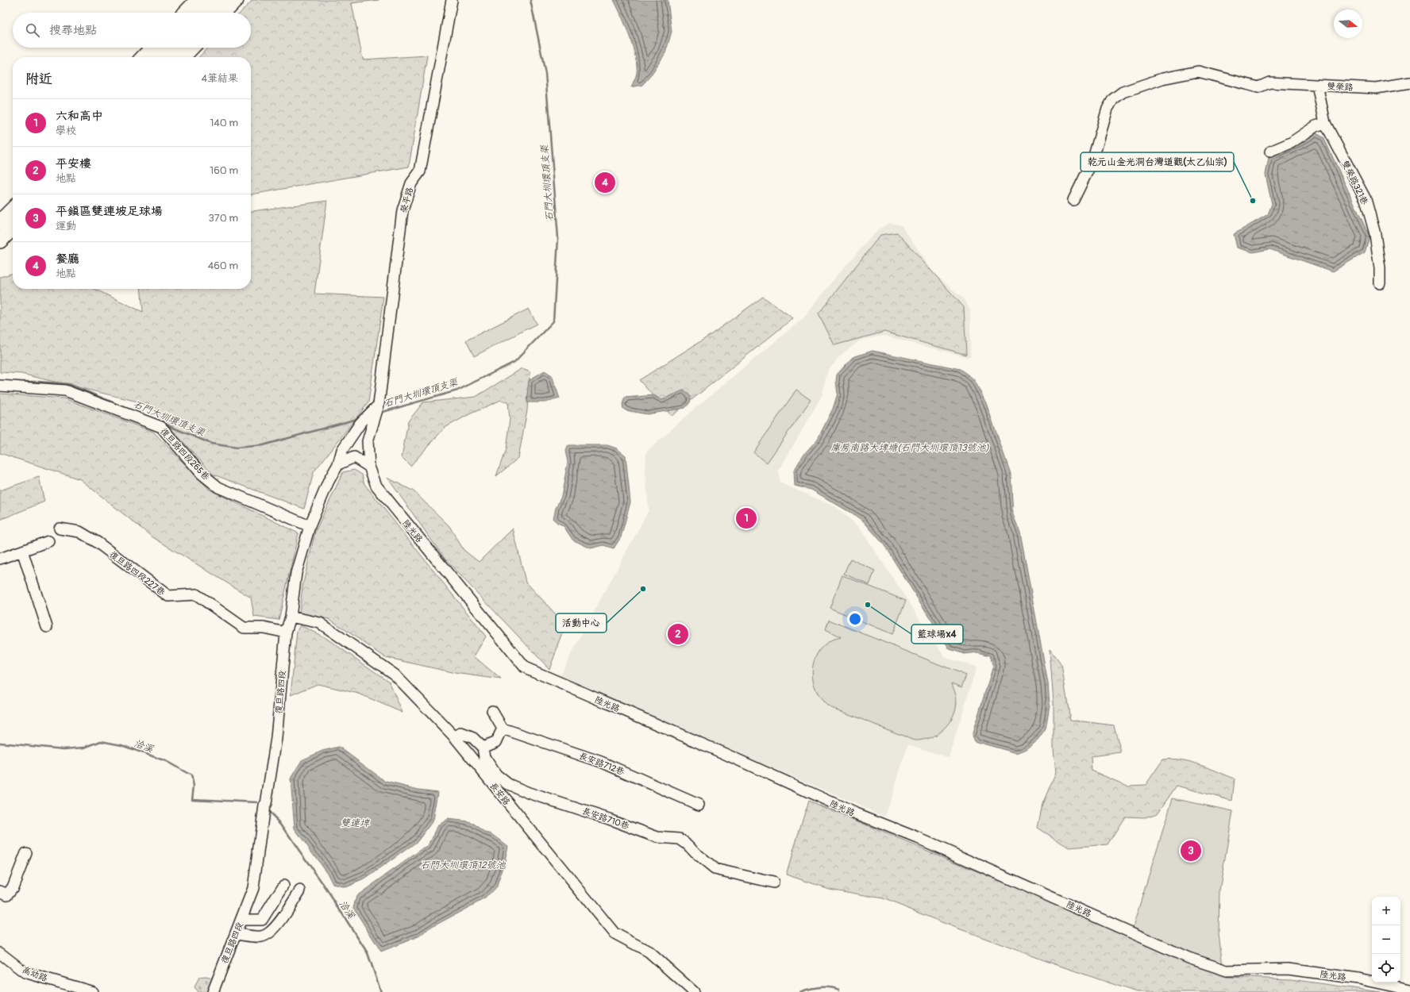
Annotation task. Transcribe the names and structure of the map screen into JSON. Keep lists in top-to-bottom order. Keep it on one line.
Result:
{"streets":{"street":["雙榮路","雙榮路321巷","榮平路","復旦路四段265巷","陸光路","復旦路四段227巷","復旦路四段","長安路712巷","長安路","長安路710巷","高幼路"]},"crossings":[["雙榮路","雙榮路321巷"],["榮平路","陸光路"],["榮平路","復旦路四段"],["復旦路四段265巷","復旦路四段"],["復旦路四段227巷","復旦路四段"],["復旦路四段","長安路"],["長安路","長安路710巷"]],"water":["石門大圳環頂支渠","庫房南路大埤塘(石門大圳環頂13號池)","洽溪","雙連埤","石門大圳環頂12號池"],"places":["乾元山金光洞台灣道觀(太乙仙宗)","活動中心","籃球場x4"],"north":"right","page":{"search":"搜尋地點","heading":["附近","4筆結果"],"list":[{"mark":"1","name":"六和高中","note":"學校","value":"140 m"},{"mark":"2","name":"平安樓","note":"地點","value":"160 m"},{"mark":"3","name":"平鎮區雙連坡足球場","note":"運動","value":"370 m"},{"mark":"4","name":"餐廳","note":"地點","value":"460 m"}],"pins":["4","1","2","3"],"map_buttons":["+","−"]}}
